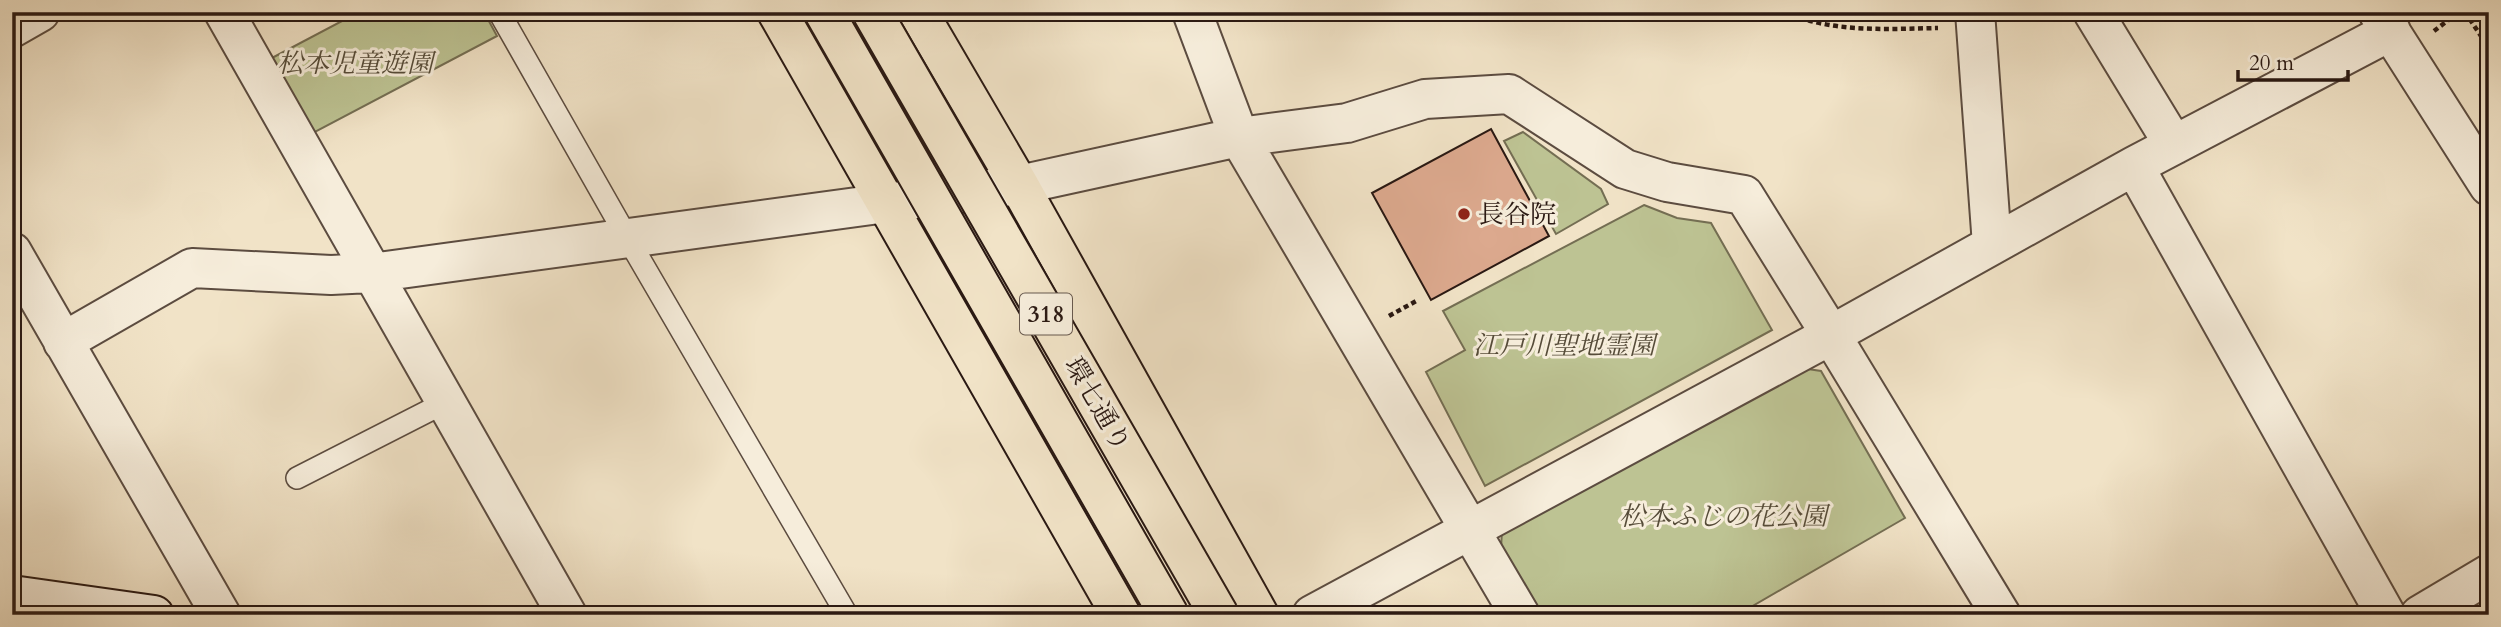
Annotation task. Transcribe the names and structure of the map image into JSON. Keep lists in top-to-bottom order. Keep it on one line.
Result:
{"streets":{"main road":["318","環七通り"]},"parks":["松本児童遊園","江戸川聖地霊園","松本ふじの花公園"],"places":["長谷院"],"scale_bar":"20 m"}
